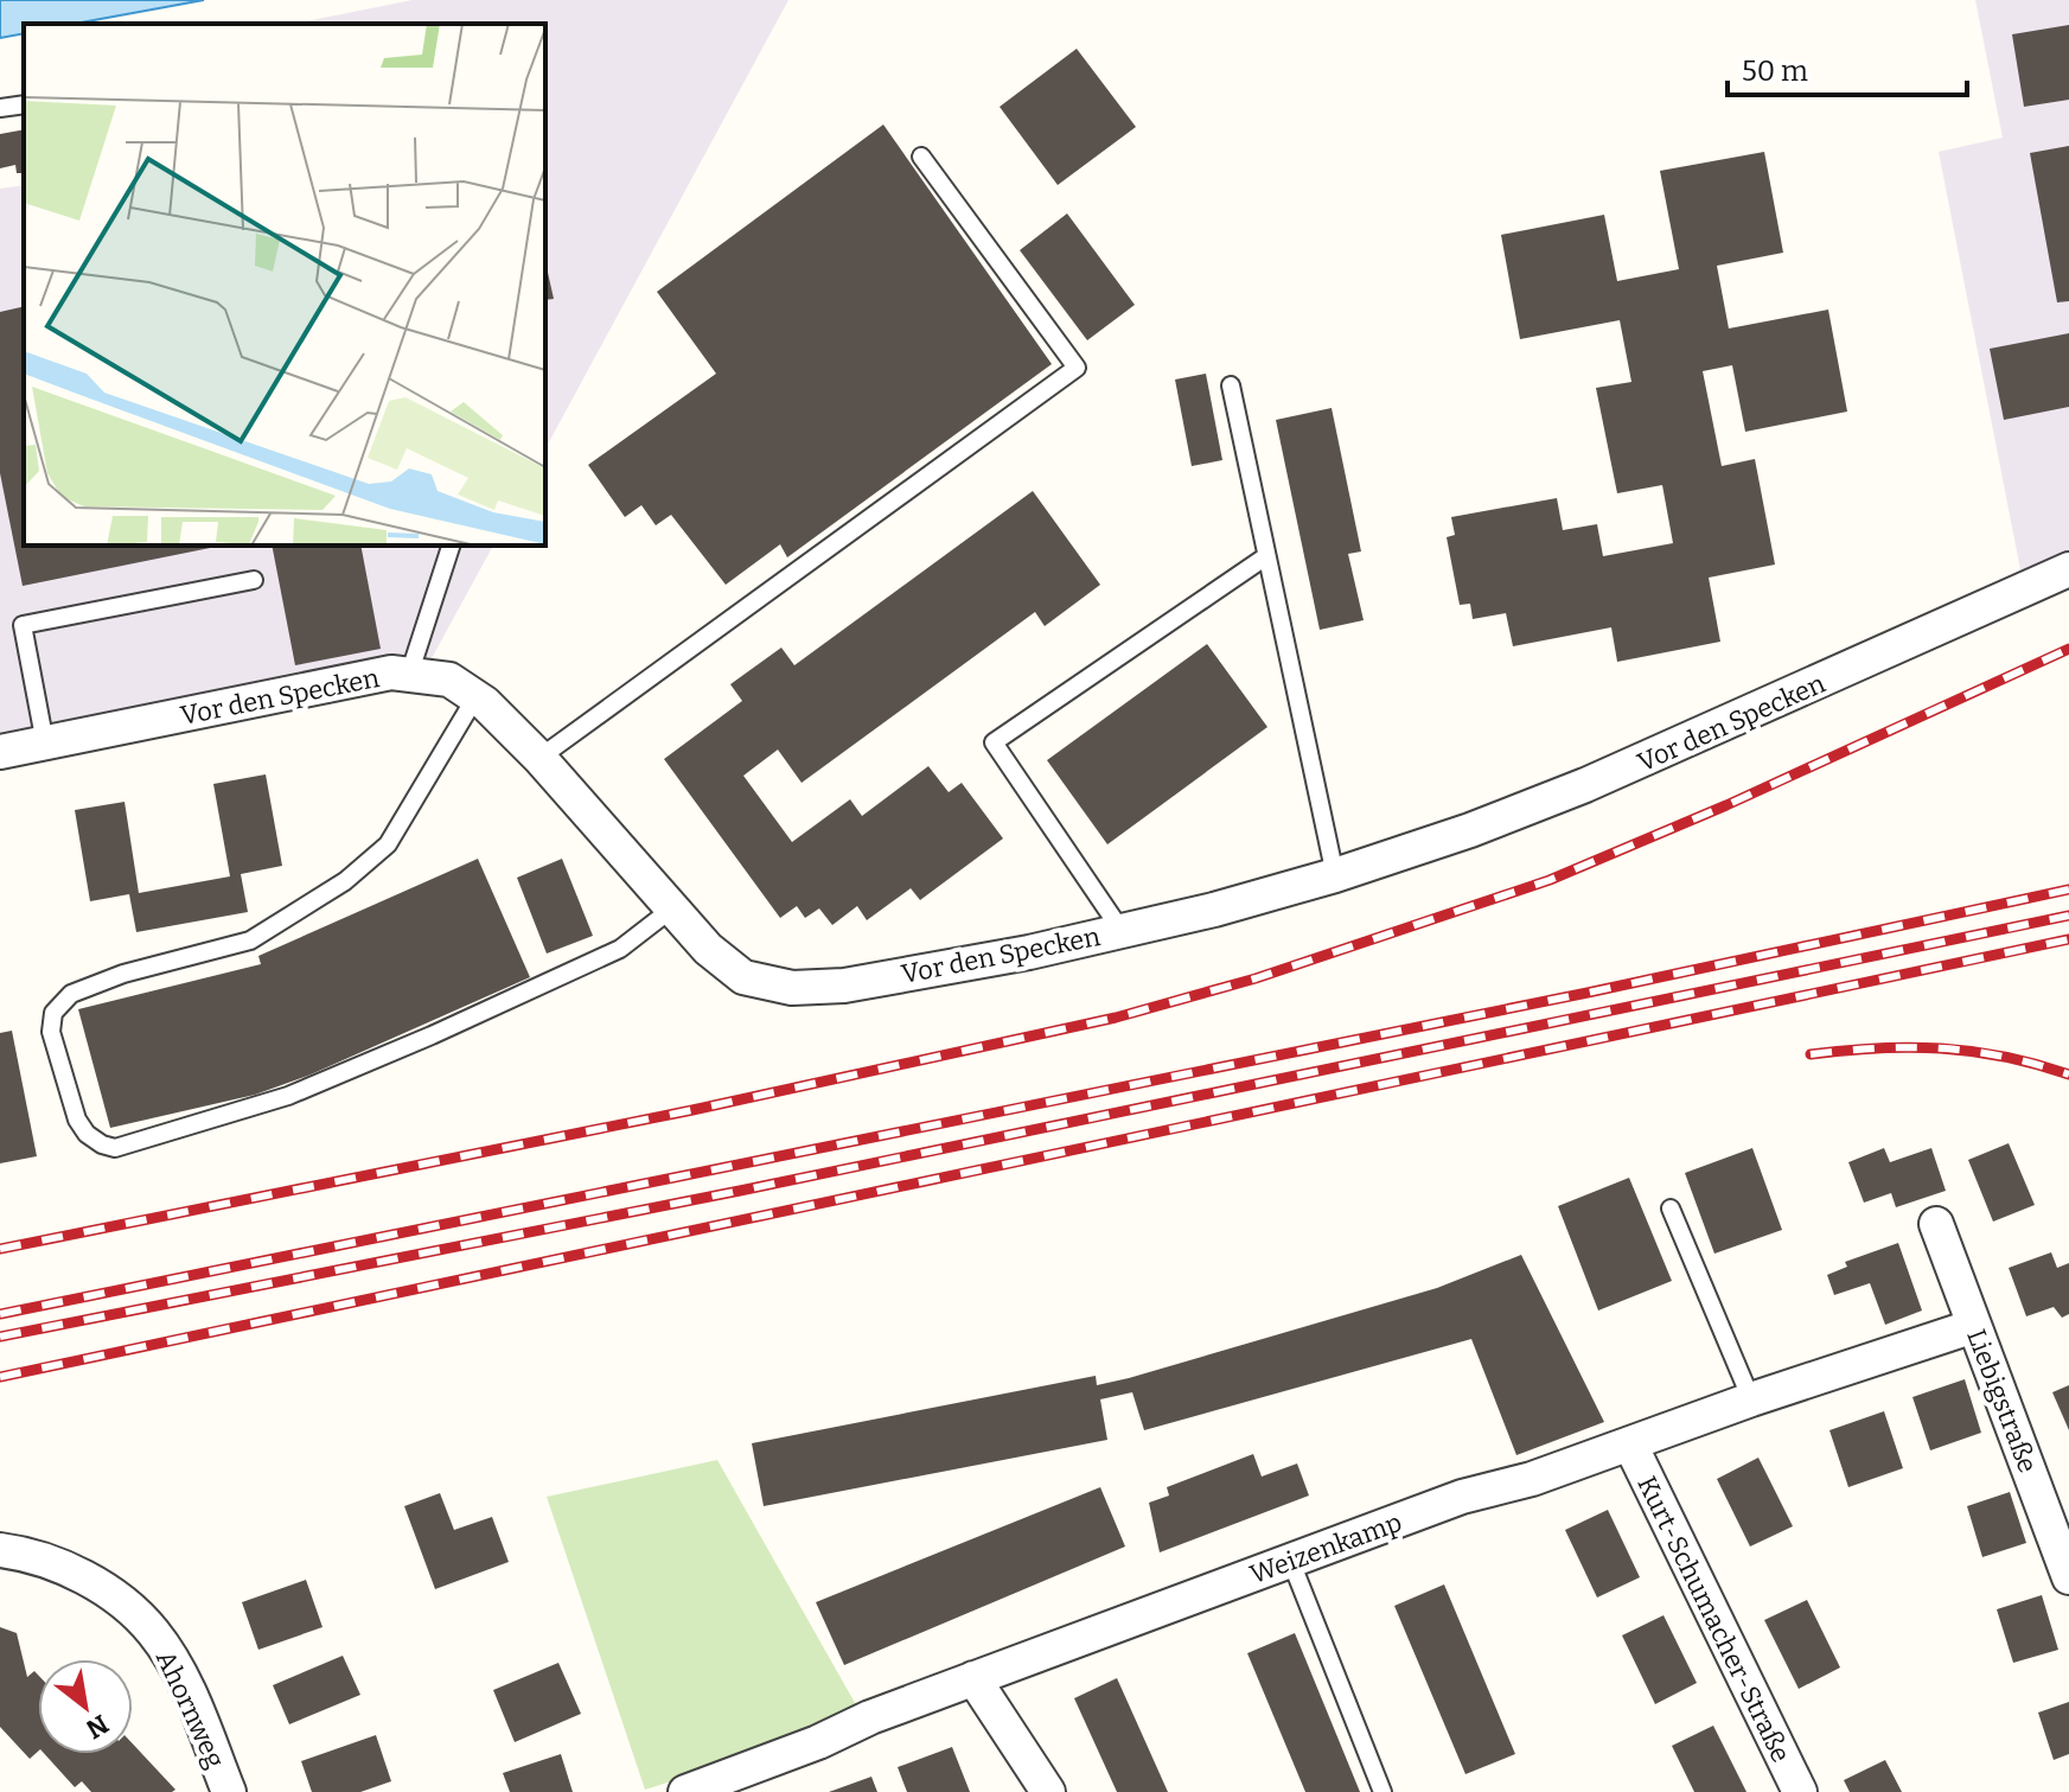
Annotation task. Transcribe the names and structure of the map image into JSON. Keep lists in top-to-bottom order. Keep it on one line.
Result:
{"streets":{"street":["Vor den Specken","Liebigstraße","Weizenkamp","Kurt-Schumacher-Straße","Ahornweg"]},"crossings":[["Liebigstraße","Weizenkamp"],["Weizenkamp","Kurt-Schumacher-Straße"]],"scale_bar":"50 m","north":"bottom right"}
